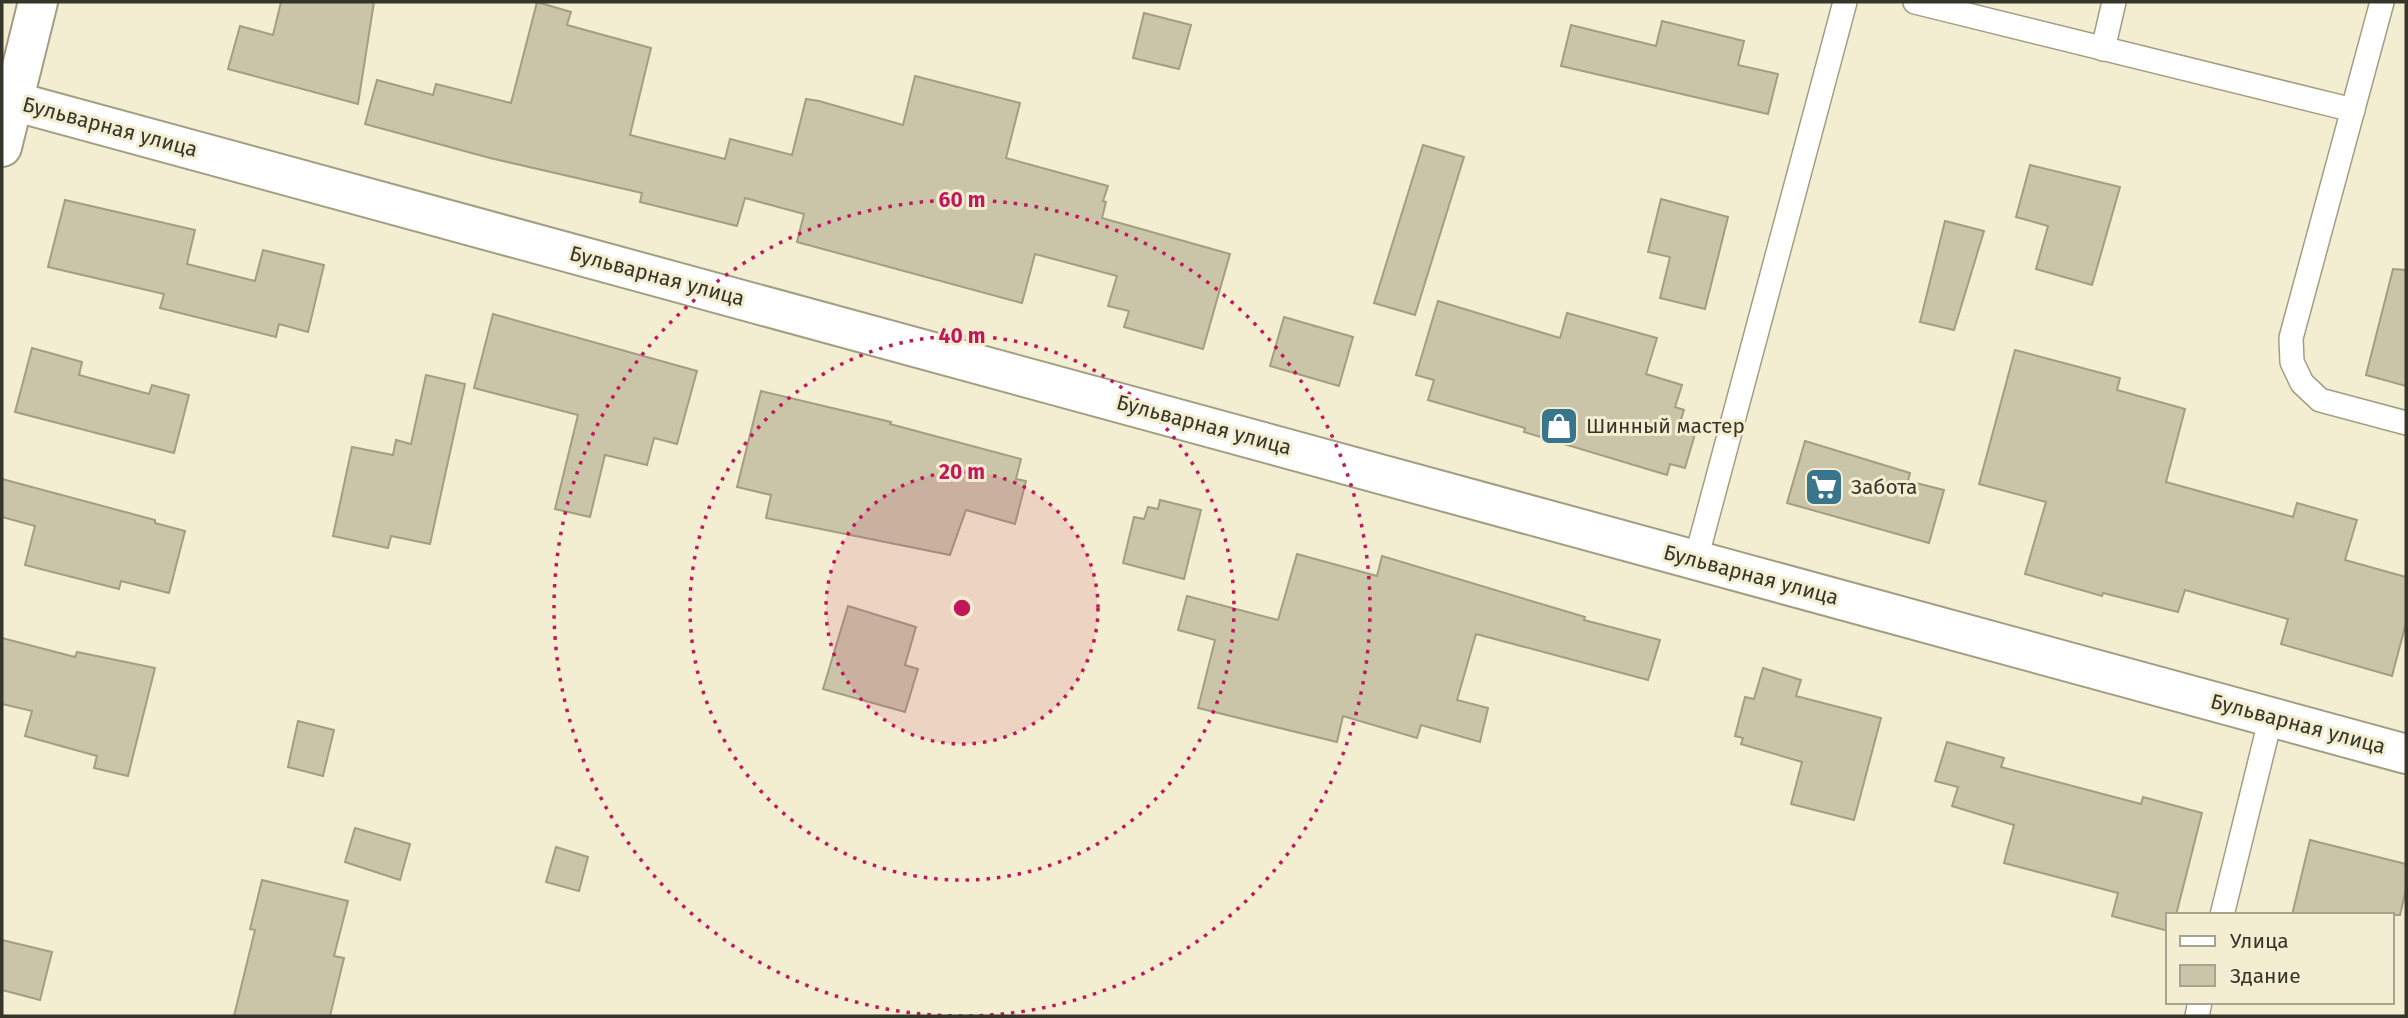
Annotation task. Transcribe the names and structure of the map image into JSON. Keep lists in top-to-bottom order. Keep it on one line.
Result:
{"streets":{"street":["Бульварная улица"]},"places":{"shop":["Шинный мастер"],"supermarket":["Забота"]},"legend":["Улица","Здание"],"rings":["60 m","40 m","20 m"]}
